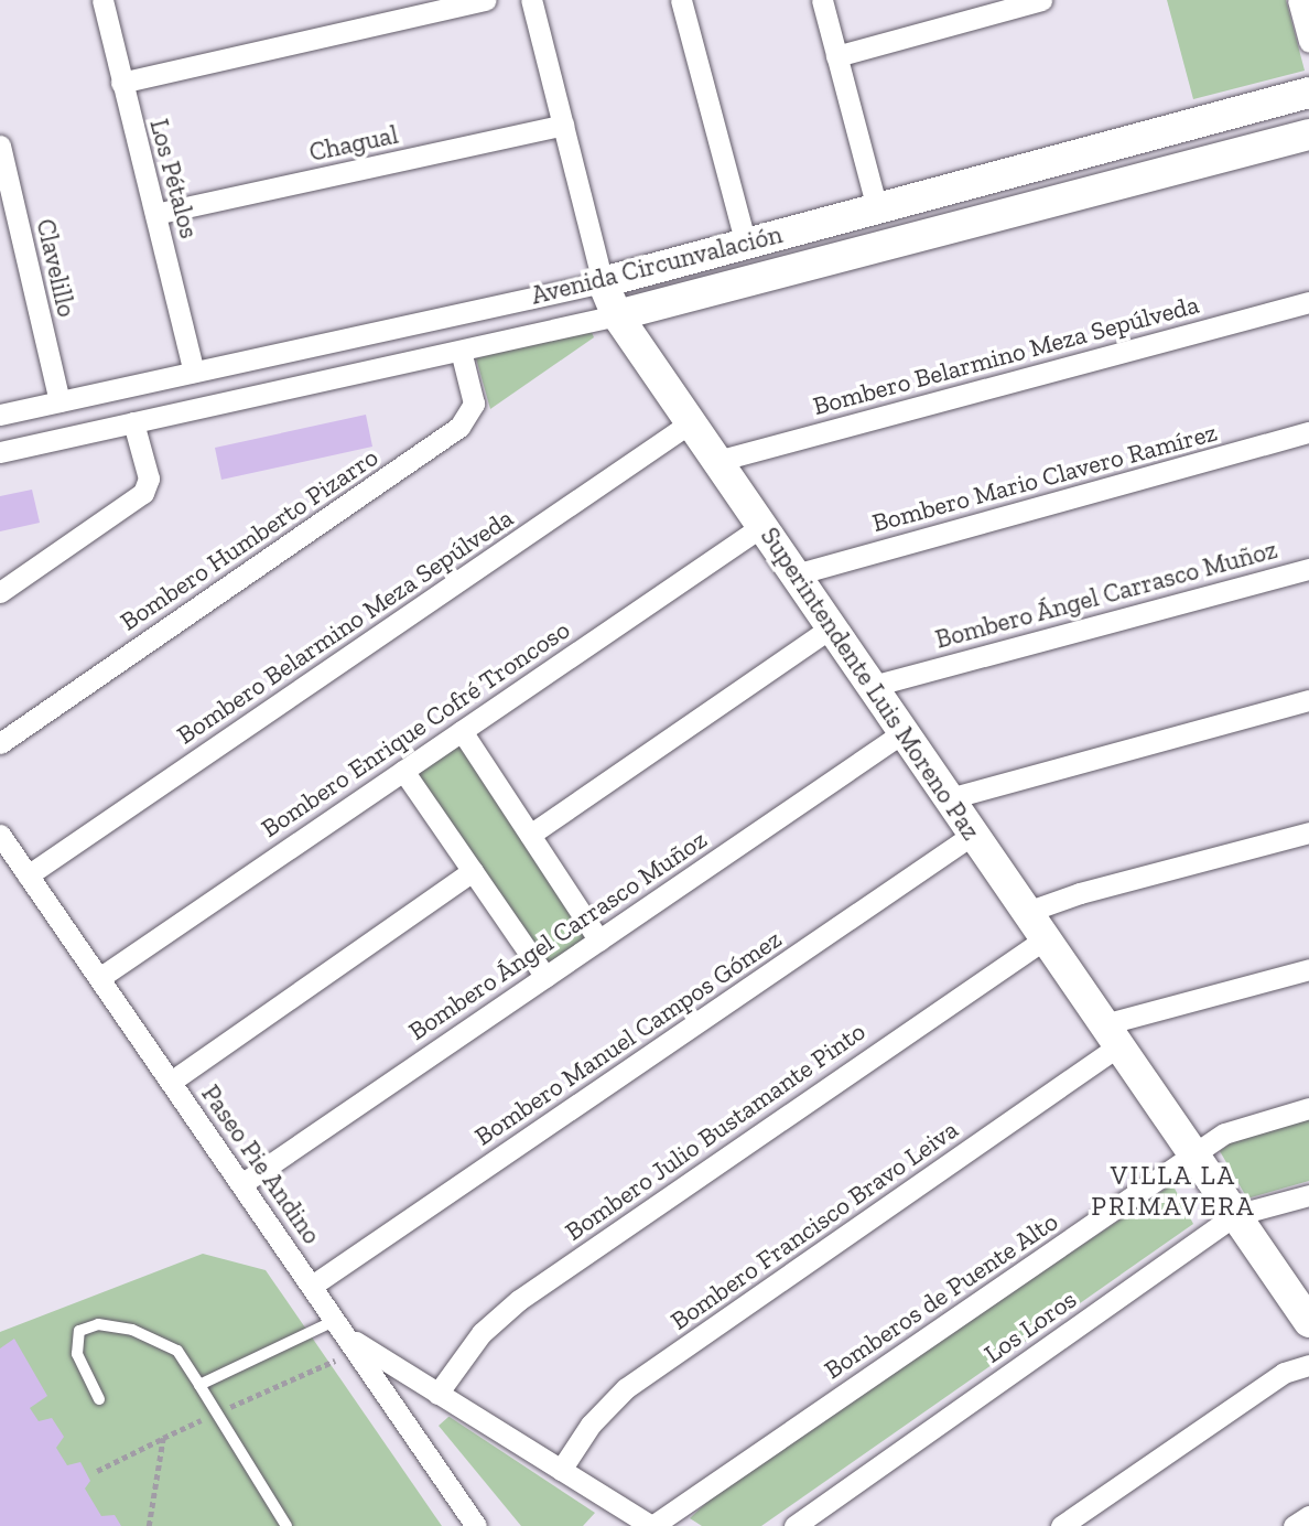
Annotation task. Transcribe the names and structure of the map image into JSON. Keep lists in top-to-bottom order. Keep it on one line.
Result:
{"streets":{"street":["Chagual","Los Pétalos","Avenida Circunvalación","Clavelillo","Bombero Belarmino Meza Sepúlveda","Bombero Mario Clavero Ramírez","Bombero Humberto Pizarro","Bombero Ángel Carrasco Muñoz","Superintendente Luis Moreno Paz","Bombero Enrique Cofré Troncoso","Bombero Manuel Campos Gómez","Bombero Julio Bustamante Pinto","Paseo Pie Andino","Bombero Francisco Bravo Leiva","Bomberos de Puente Alto","Los Loros"]},"crossings":[["Chagual","Los Pétalos"],["Chagual","Superintendente Luis Moreno Paz"],["Los Pétalos","Avenida Circunvalación"],["Avenida Circunvalación","Clavelillo"],["Avenida Circunvalación","Bombero Humberto Pizarro"],["Avenida Circunvalación","Superintendente Luis Moreno Paz"],["Bombero Belarmino Meza Sepúlveda","Superintendente Luis Moreno Paz"],["Bombero Belarmino Meza Sepúlveda","Paseo Pie Andino"],["Bombero Mario Clavero Ramírez","Superintendente Luis Moreno Paz"],["Bombero Ángel Carrasco Muñoz","Superintendente Luis Moreno Paz"],["Bombero Ángel Carrasco Muñoz","Paseo Pie Andino"],["Superintendente Luis Moreno Paz","Bombero Enrique Cofré Troncoso"],["Superintendente Luis Moreno Paz","Bombero Manuel Campos Gómez"],["Superintendente Luis Moreno Paz","Bombero Julio Bustamante Pinto"],["Superintendente Luis Moreno Paz","Bombero Francisco Bravo Leiva"],["Superintendente Luis Moreno Paz","Bomberos de Puente Alto"],["Superintendente Luis Moreno Paz","Los Loros"],["Bombero Enrique Cofré Troncoso","Paseo Pie Andino"],["Bombero Manuel Campos Gómez","Paseo Pie Andino"]],"districts":["VILLA LA PRIMAVERA"]}
